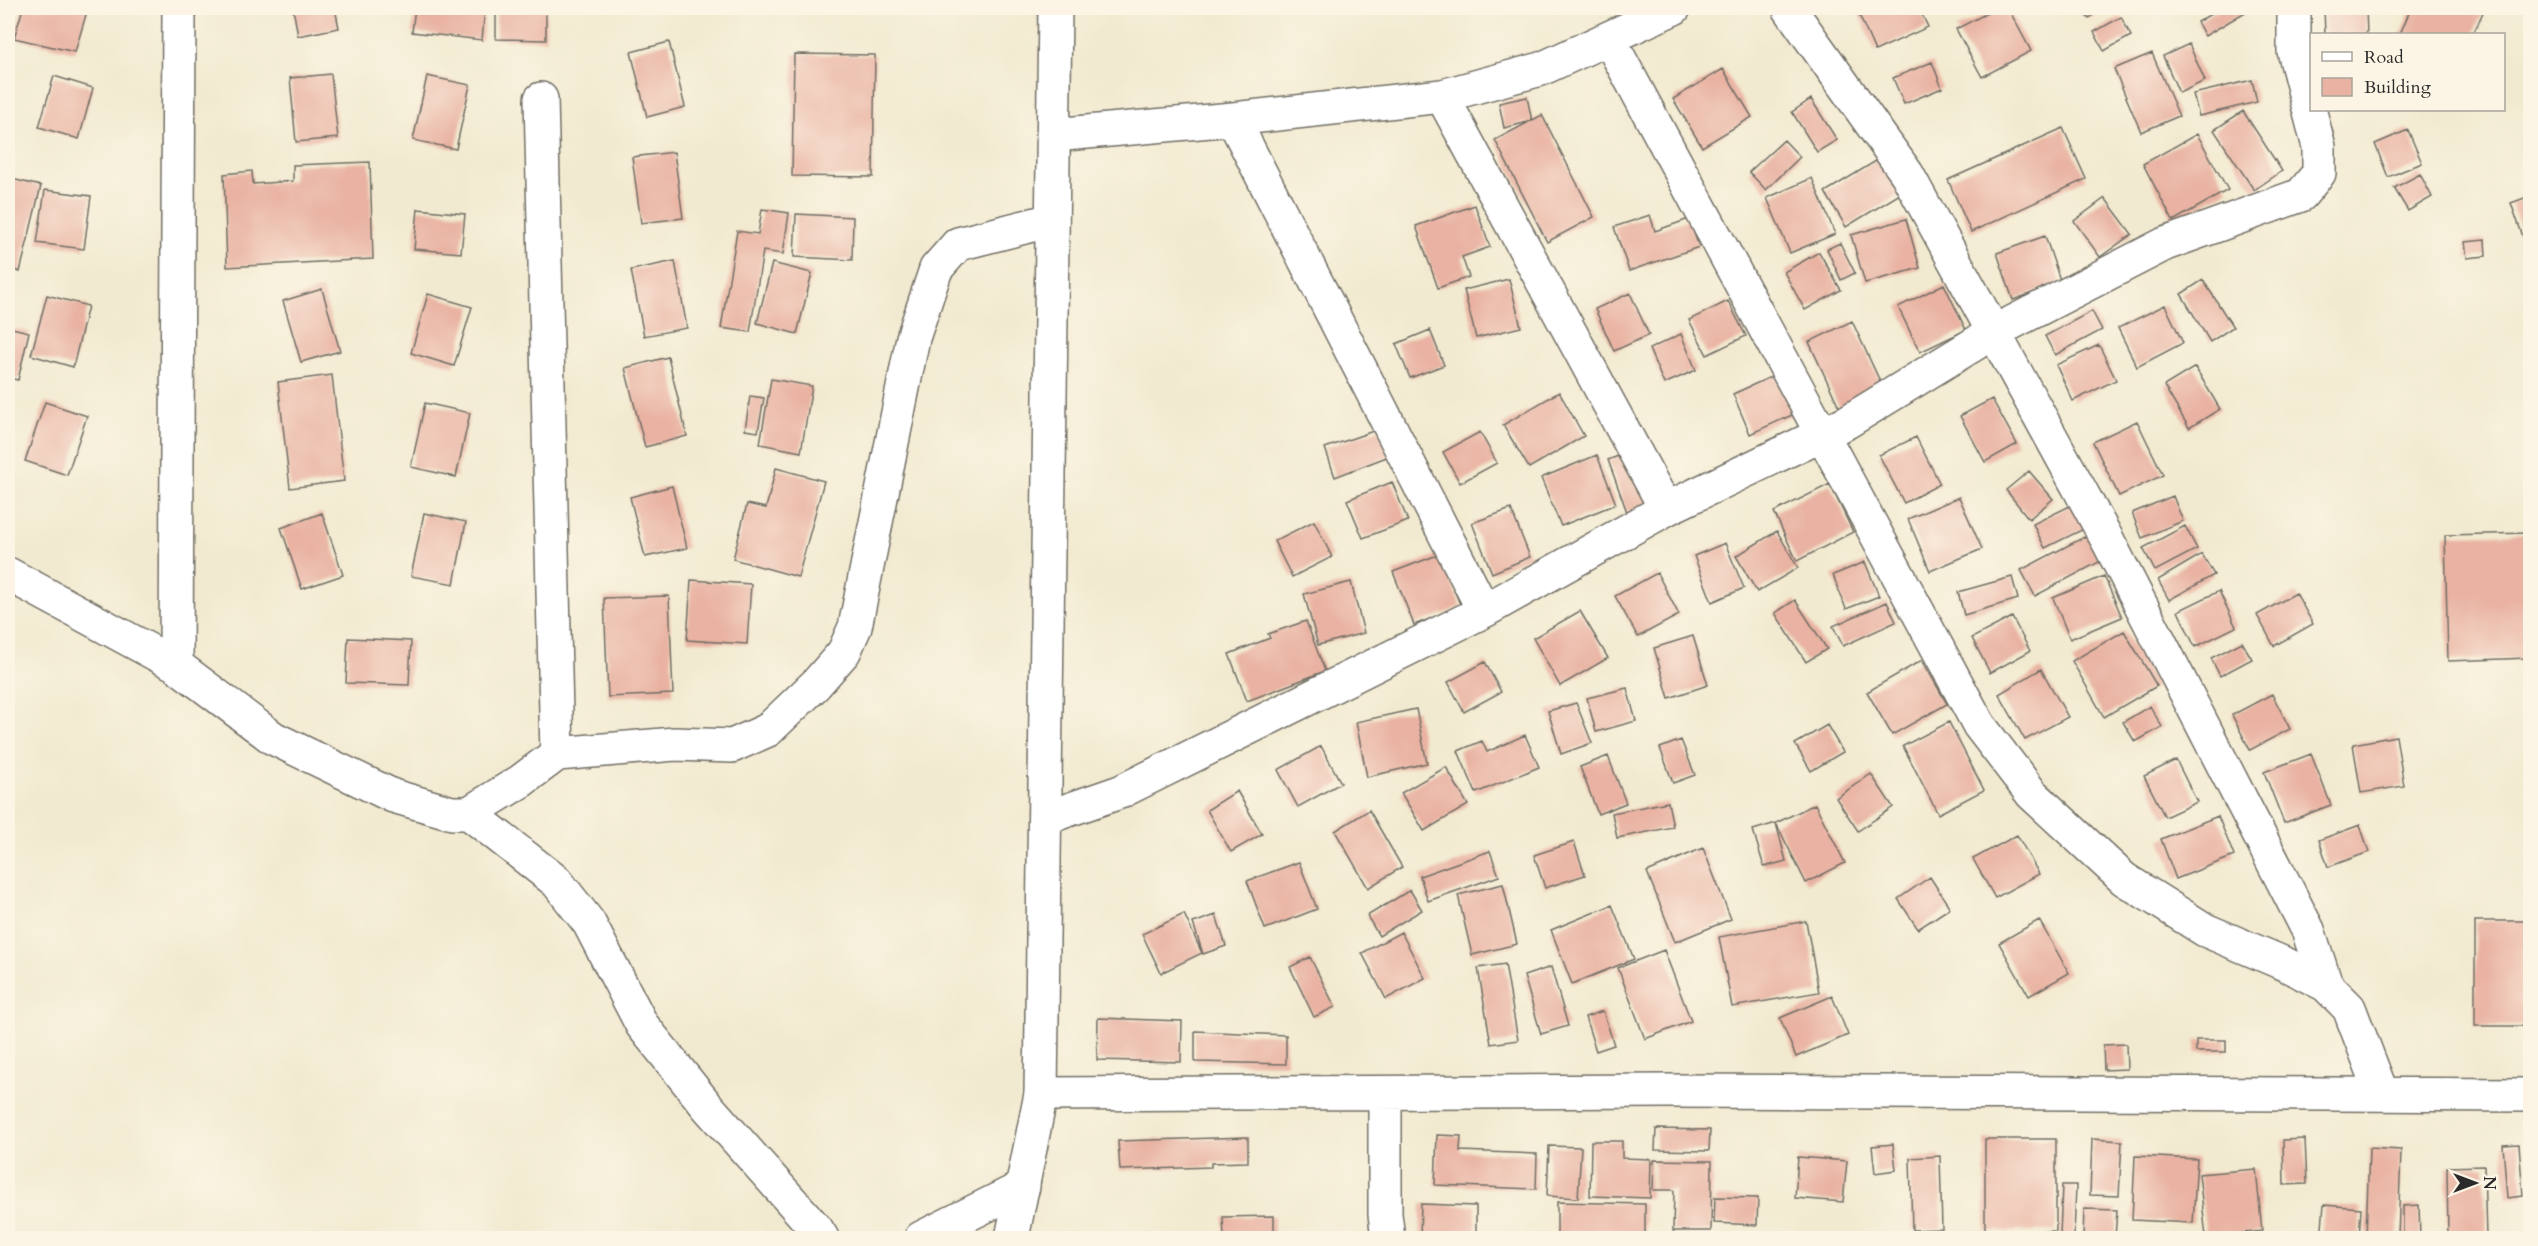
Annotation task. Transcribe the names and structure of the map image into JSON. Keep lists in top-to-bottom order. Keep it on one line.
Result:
{"legend":["Road","Building"],"north":"right"}
